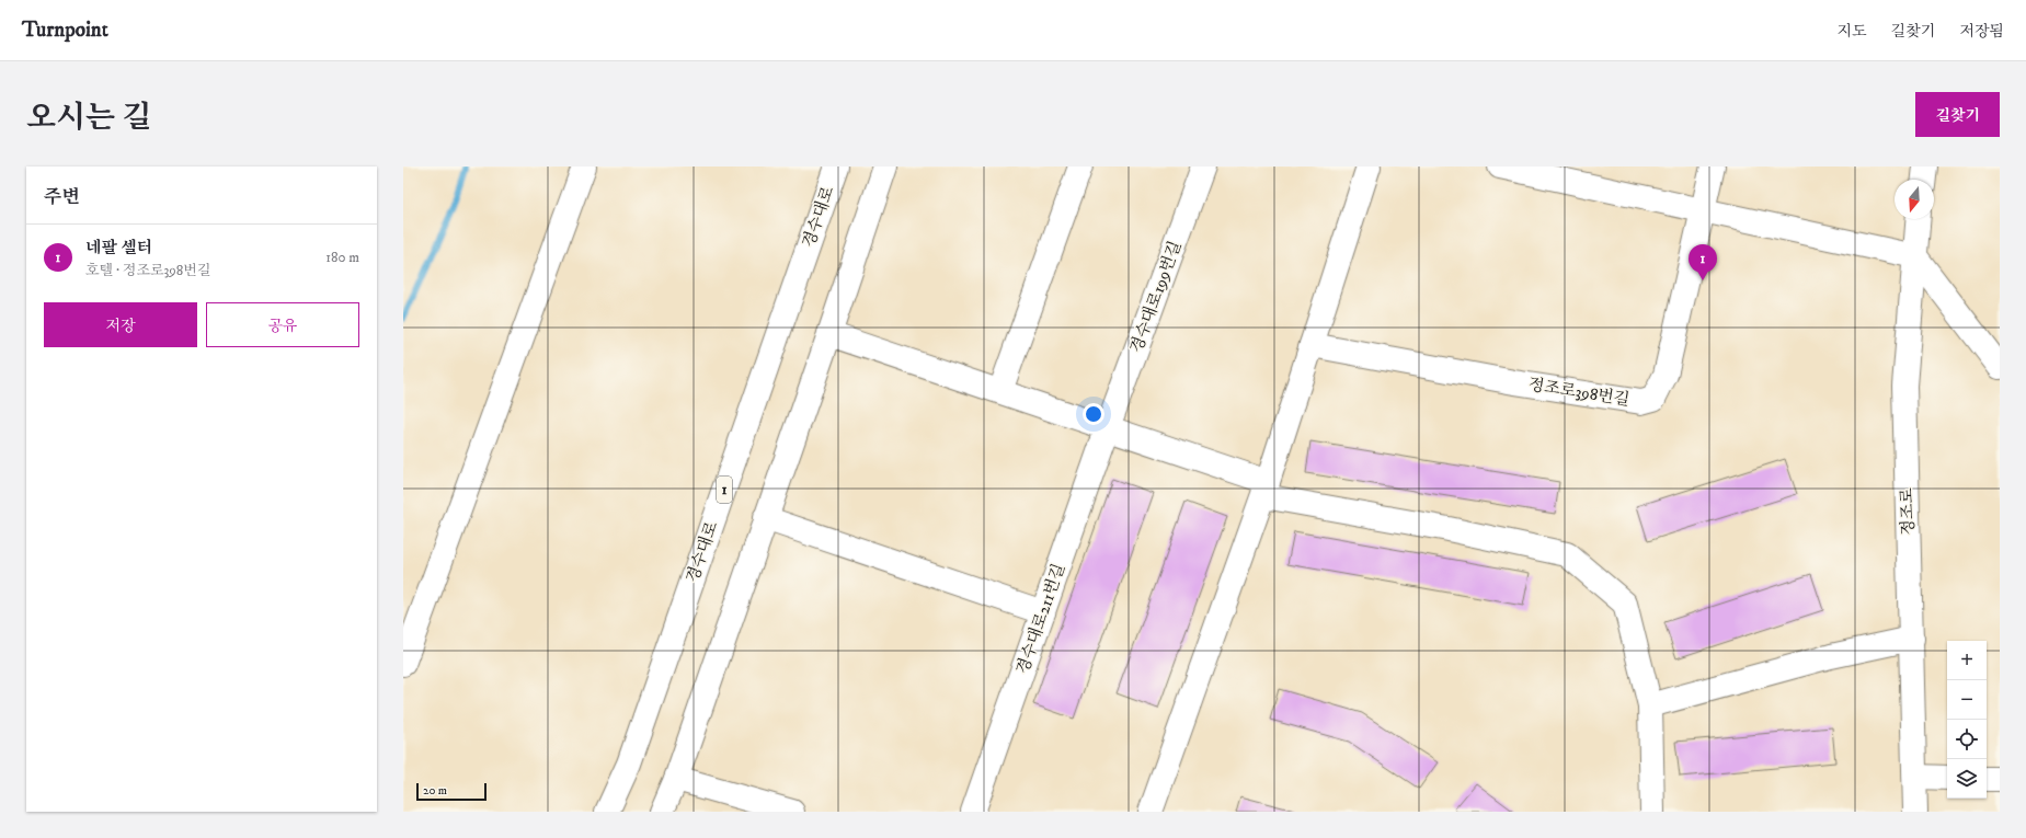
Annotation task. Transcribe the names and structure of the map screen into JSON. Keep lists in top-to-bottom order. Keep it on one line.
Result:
{"streets":{"street":["경수대로","경수대로199번길","정조로398번길","1","정조로","경수대로211번길"]},"crossings":[["경수대로199번길","경수대로211번길"]],"scale_bar":"20 m","north":"bottom","page":{"header":"Turnpoint","nav":["지도","길찾기","저장됨"],"title":"오시는 길","buttons":["길찾기",["저장","공유"]],"heading":"주변","list":[{"mark":"1","name":"네팔 셀터","note":"호텔 · 정조로398번길","value":"180 m"}],"pins":"1","map_buttons":["+","−"],"scale":"20 m"}}
